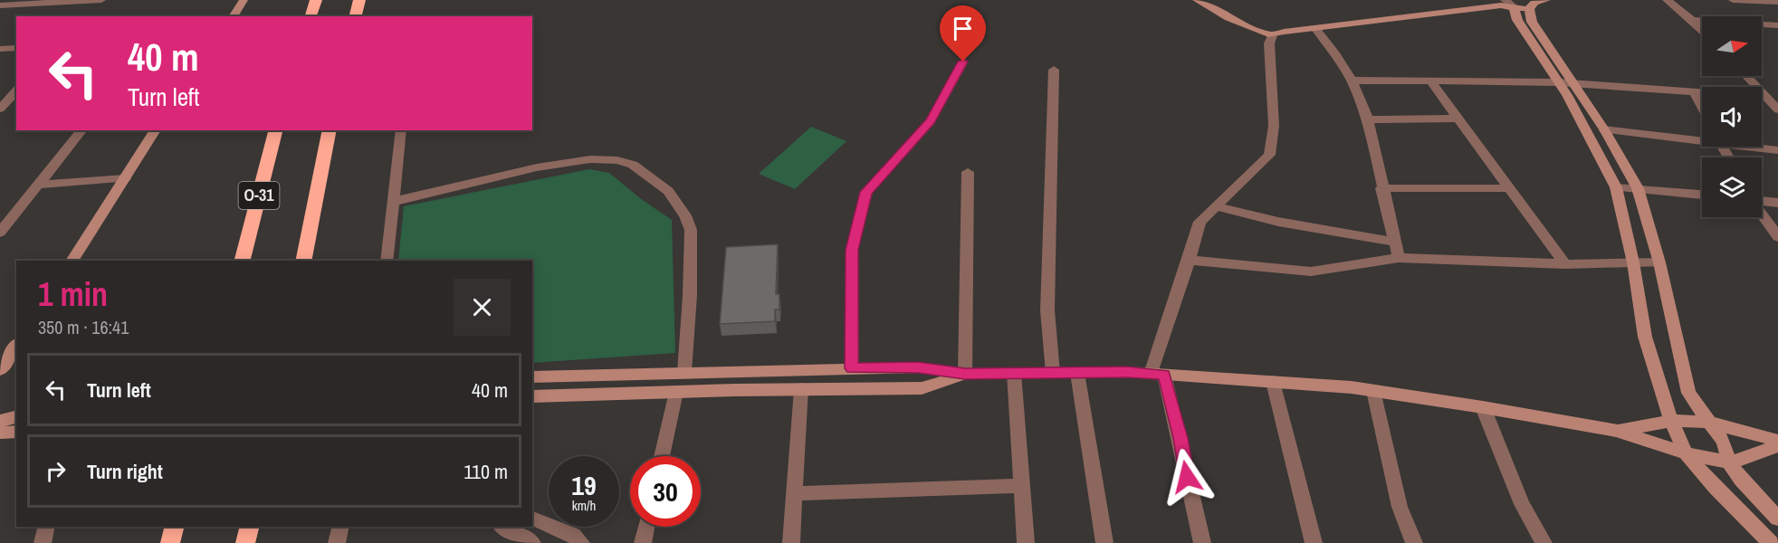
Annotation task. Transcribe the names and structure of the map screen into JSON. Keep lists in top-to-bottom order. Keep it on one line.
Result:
{"streets":{"highway":["O-31"]},"north":"right","page":{"turn":["40 m","Turn left"],"heading":["1 min","350 m · 16:41"],"list":[{"name":"Turn left","value":"40 m"},{"name":"Turn right","value":"110 m"}],"speed":"19 km/h","limit":"30"}}
